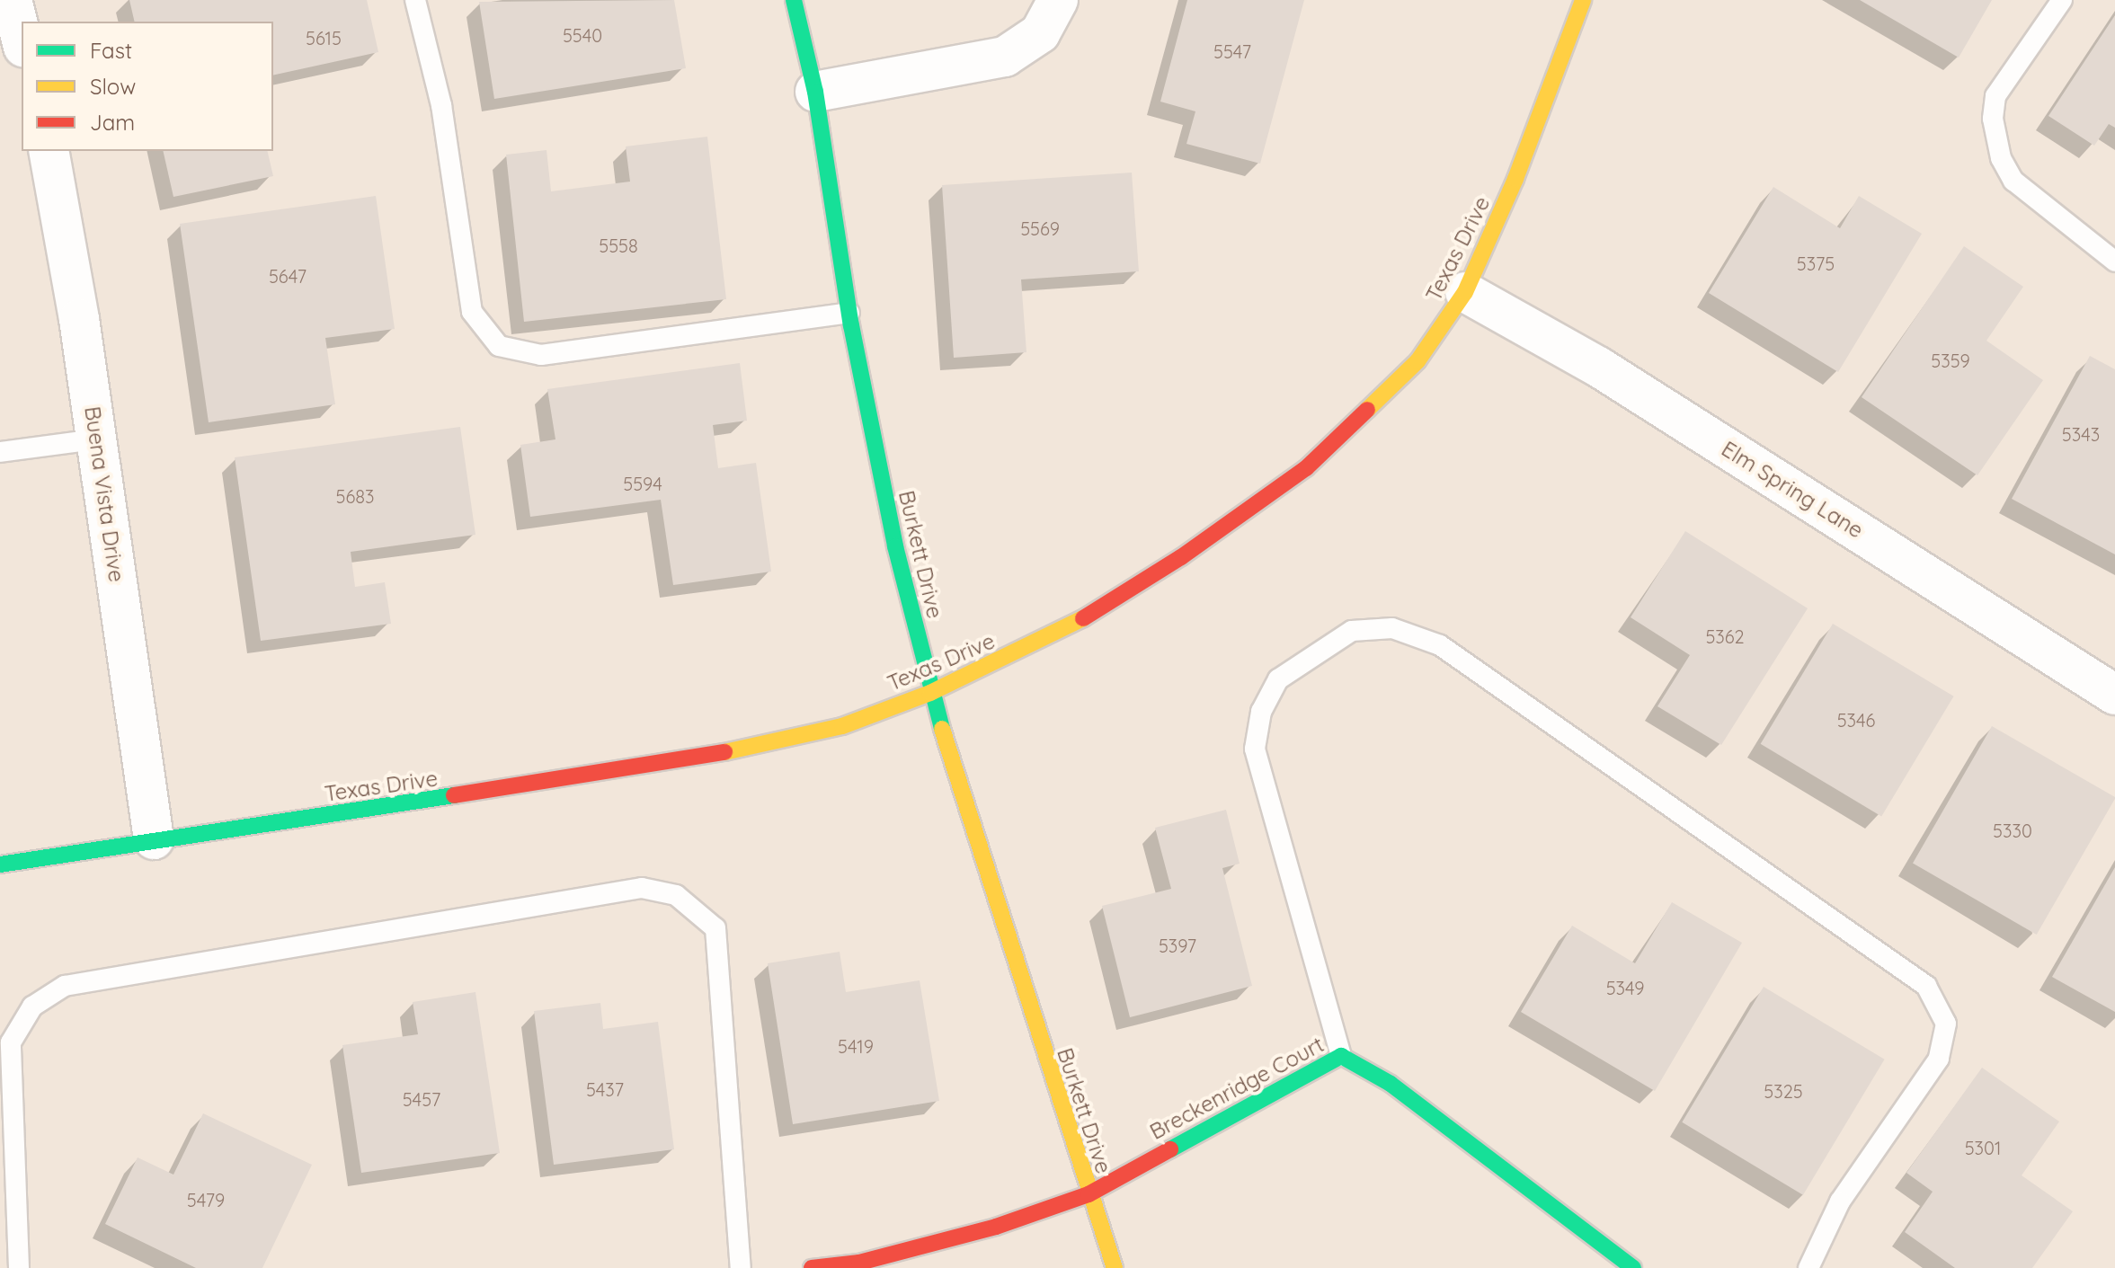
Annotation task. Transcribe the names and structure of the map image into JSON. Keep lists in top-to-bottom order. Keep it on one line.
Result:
{"streets":{"street":["Texas Drive","Elm Spring Lane","Buena Vista Drive","Burkett Drive","Breckenridge Court"]},"crossings":[["Texas Drive","Elm Spring Lane"],["Texas Drive","Buena Vista Drive"],["Texas Drive","Burkett Drive"],["Burkett Drive","Breckenridge Court"]],"house_numbers":["5540","5615","5547","5569","5558","5375","5647","5359","5343","5594","5683","5362","5346","5330","5397","5349","5419","5437","5325","5457","5301","5479"],"legend":["Fast","Slow","Jam"]}
